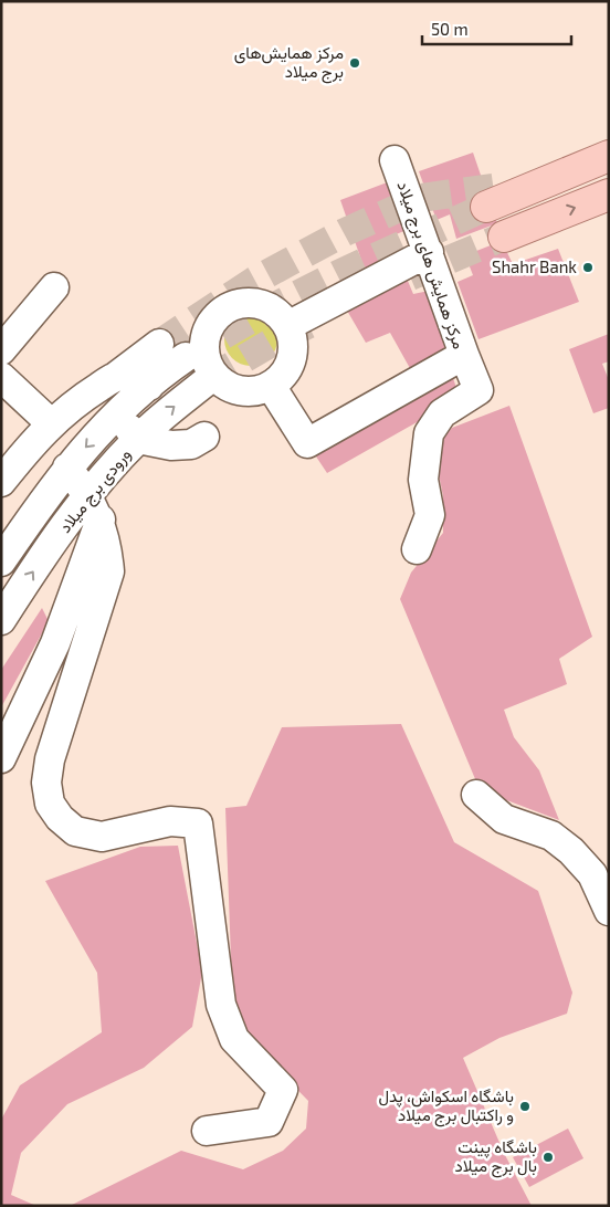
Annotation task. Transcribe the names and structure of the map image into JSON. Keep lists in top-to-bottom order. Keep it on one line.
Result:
{"streets":{"street":["مرکز همایش های برج میلاد","ورودی برج میلاد"]},"places":["مرکز همایش‌های برج میلاد","Shahr Bank","باشگاه اسکواش، پدل و راکتبال برج میلاد","باشگاه پینت بال برج میلاد"],"scale_bar":"50 m"}
